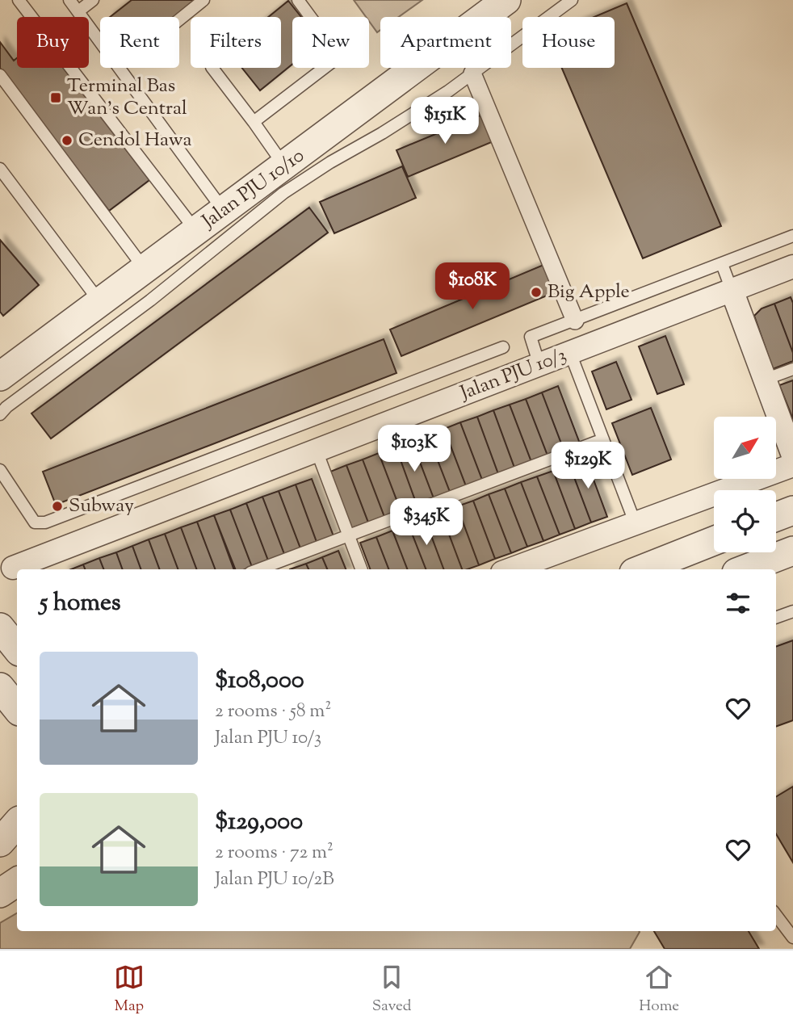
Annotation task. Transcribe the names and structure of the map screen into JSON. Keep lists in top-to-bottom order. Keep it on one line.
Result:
{"streets":{"street":["Jalan PJU 10/10","Jalan PJU 10/3"]},"places":{"transit":["Terminal Bas Wan's Central"],"other":["Cendol Hawa","Big Apple","Subway"]},"north":"top right","page":{"chip":["Buy","Rent","Filters","New","Apartment","House"],"price":["$151K","$108K","$103K","$129K","$345K"],"heading":"5 homes","list":[{"name":"$108,000","note":"2 rooms · 58 m² · Jalan PJU 10/3"},{"name":"$129,000","note":"2 rooms · 72 m² · Jalan PJU 10/2B"}],"tabs":["Map","Saved","Home"]}}
